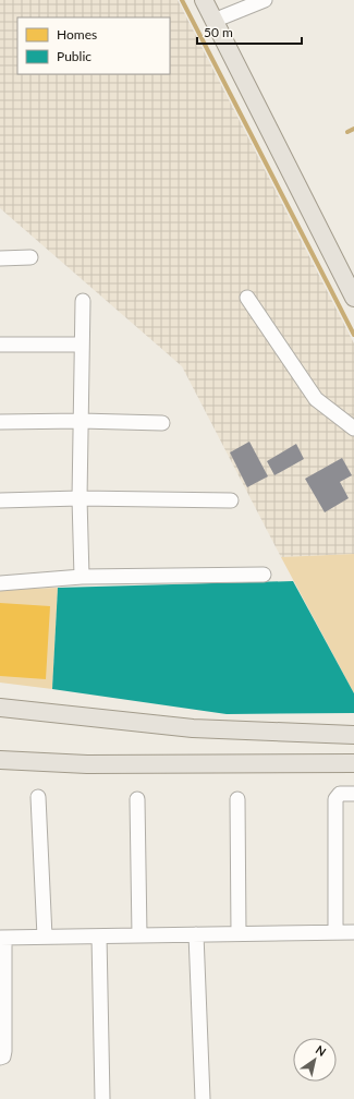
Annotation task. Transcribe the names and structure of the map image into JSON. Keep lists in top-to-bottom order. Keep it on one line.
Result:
{"legend":["Homes","Public"],"scale_bar":"50 m","north":"top right"}
